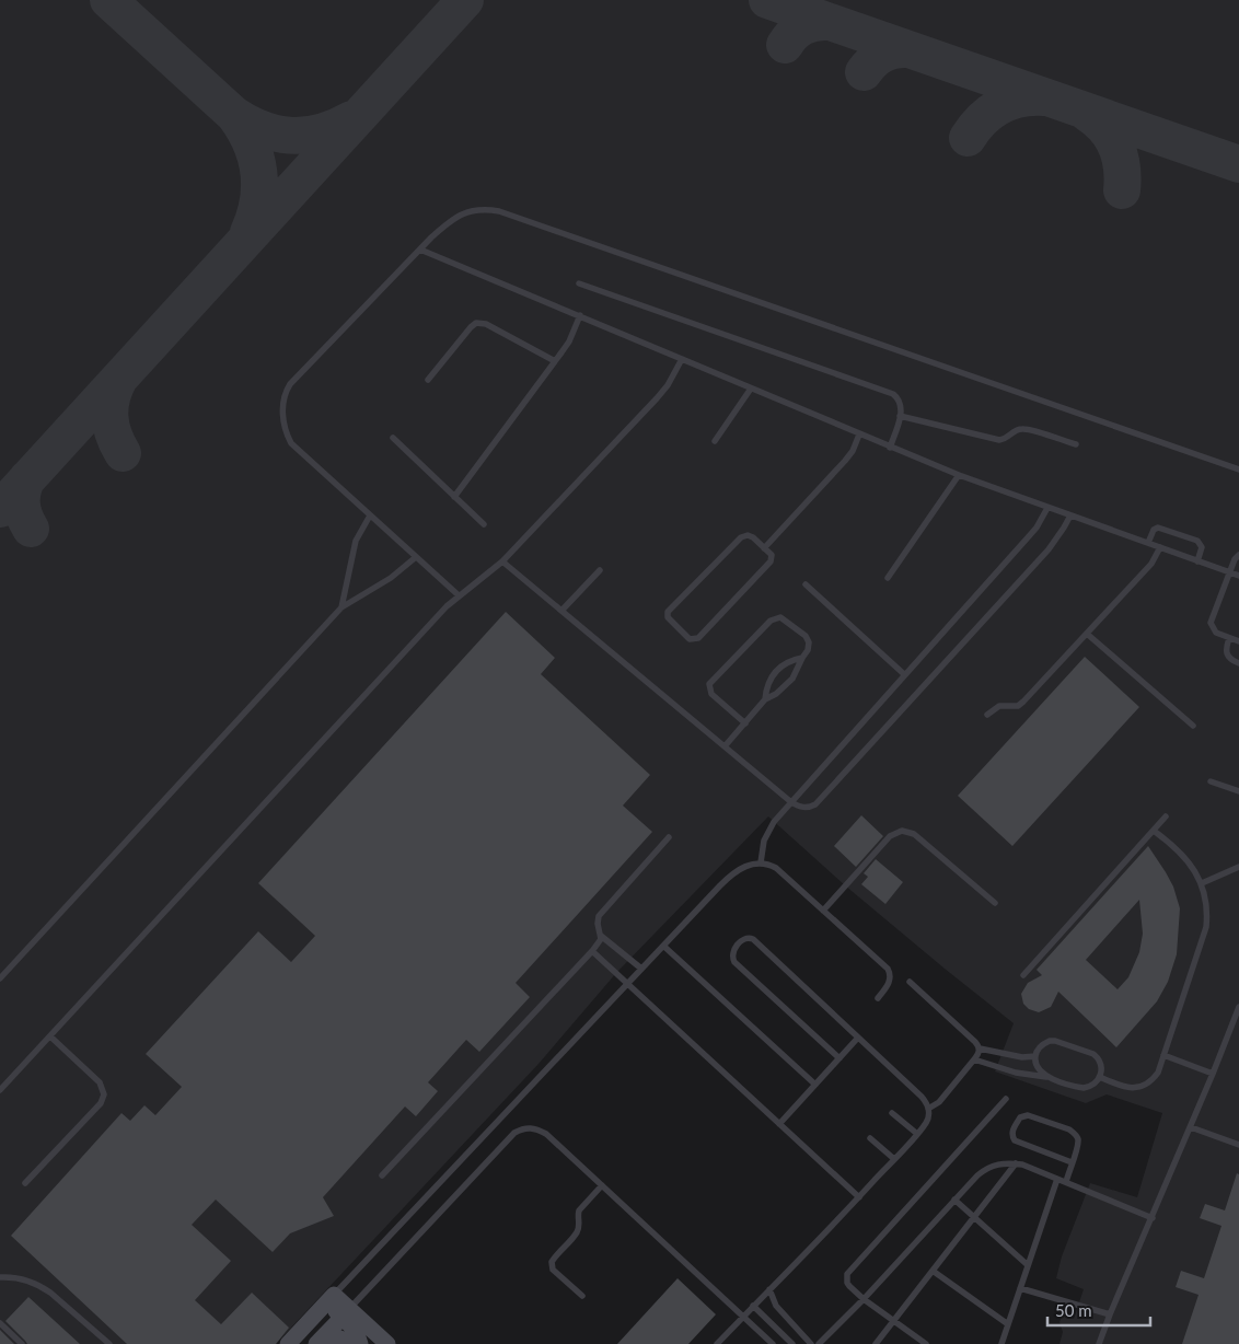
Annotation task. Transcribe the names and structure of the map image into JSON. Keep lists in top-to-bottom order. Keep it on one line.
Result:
{"scale_bar":"50 m"}
